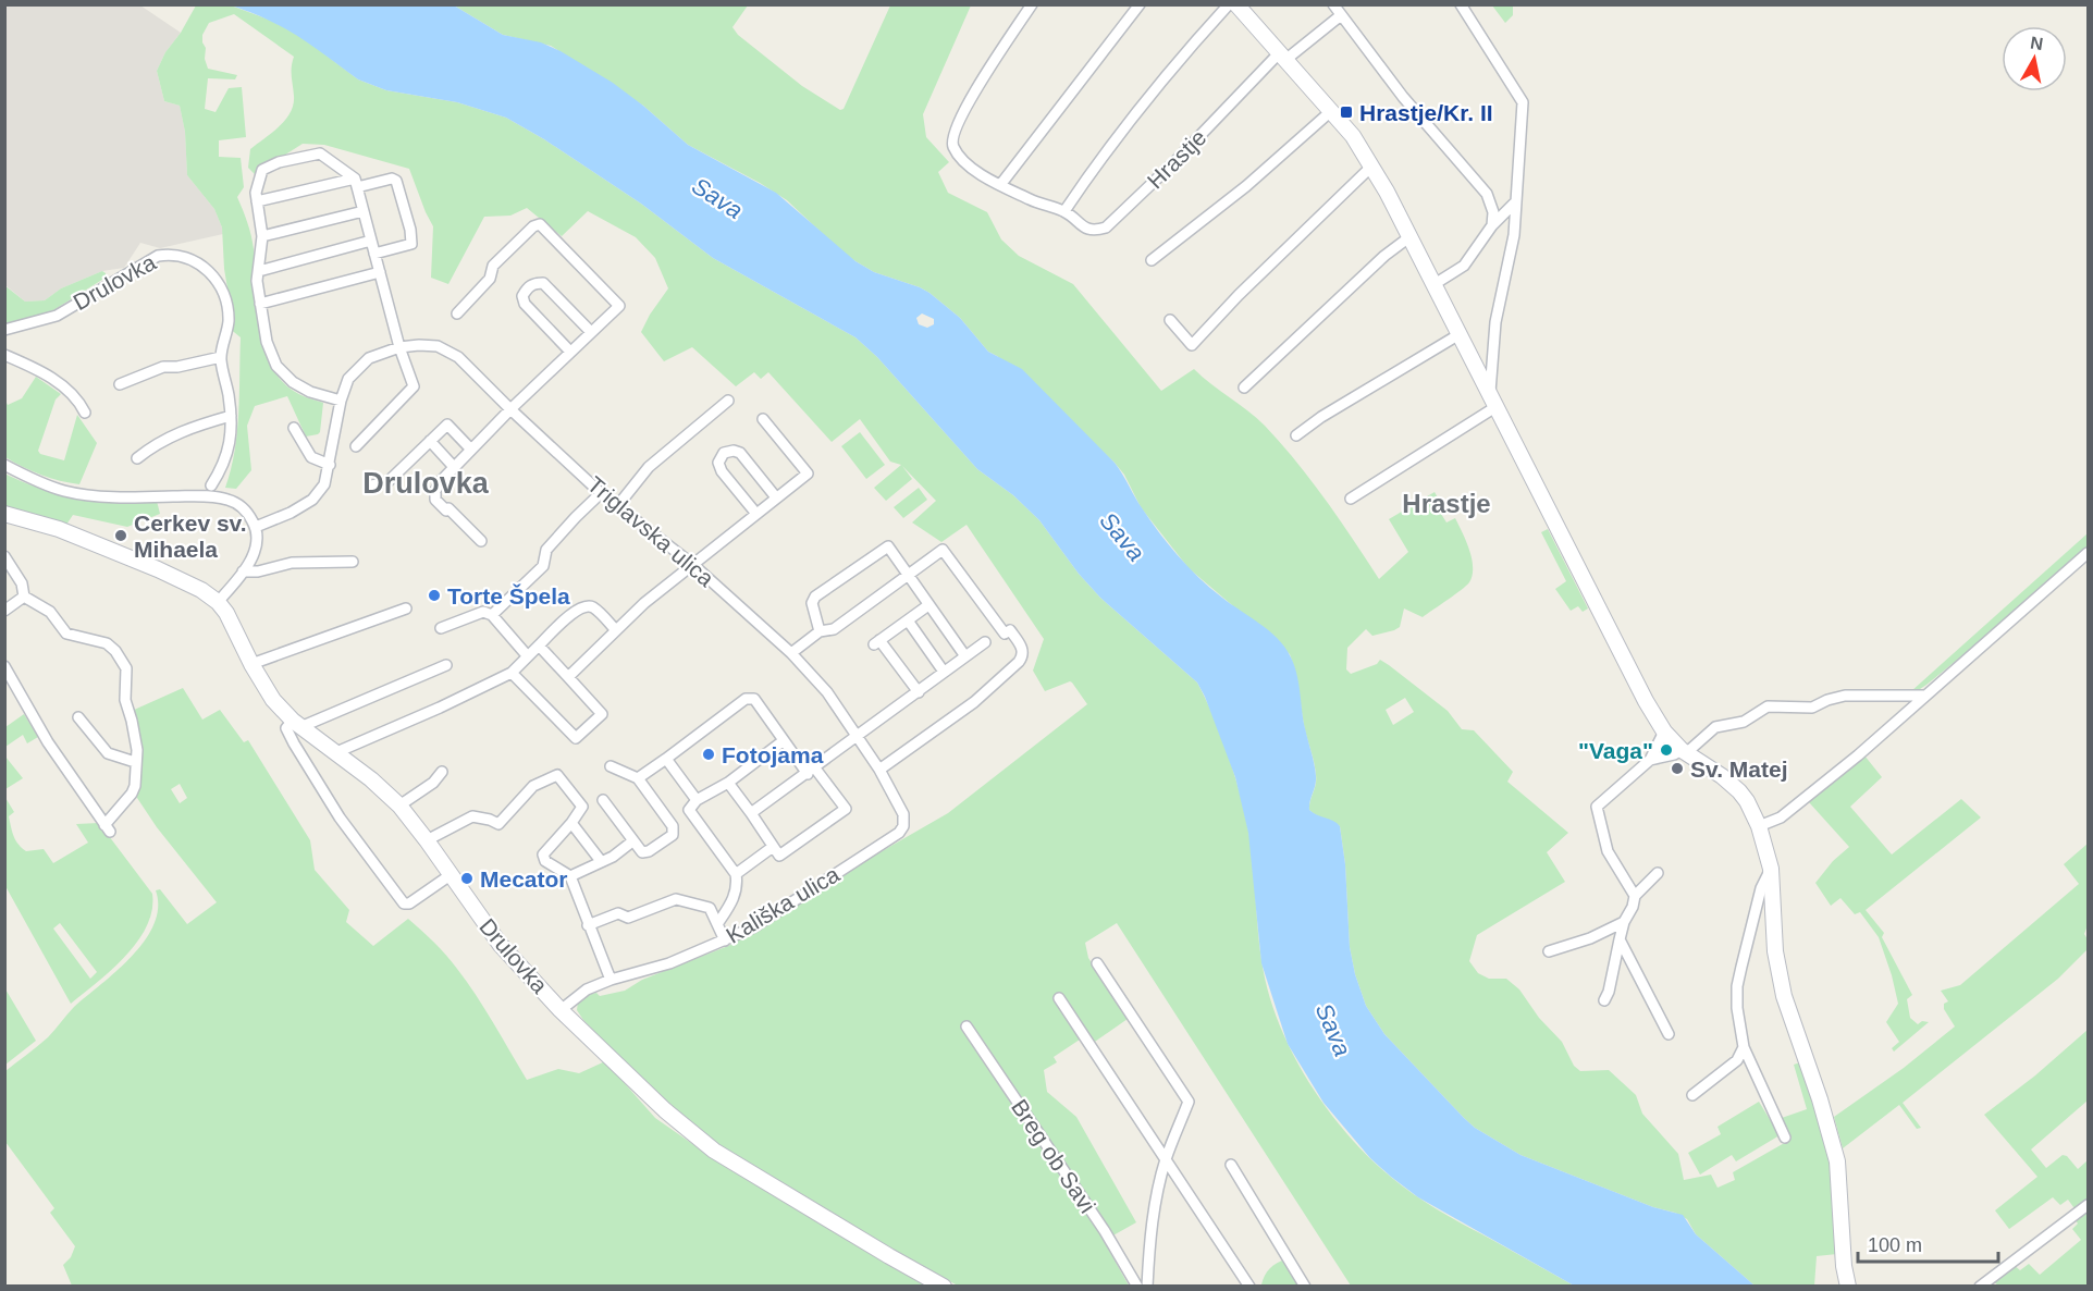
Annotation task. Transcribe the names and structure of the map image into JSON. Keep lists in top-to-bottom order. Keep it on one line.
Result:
{"streets":{"street":["Hrastje","Drulovka","Triglavska ulica","Kališka ulica","Breg ob Savi"]},"crossings":[["Drulovka","Kališka ulica"],["Triglavska ulica","Kališka ulica"]],"districts":["Drulovka","Hrastje"],"water":["Sava"],"places":{"transit":["Hrastje/Kr. II"],"other":["Cerkev sv. Mihaela","Torte Špela","\"Vaga\"","Fotojama","Sv. Matej","Mecator"]},"scale_bar":"100 m","north":"top"}
